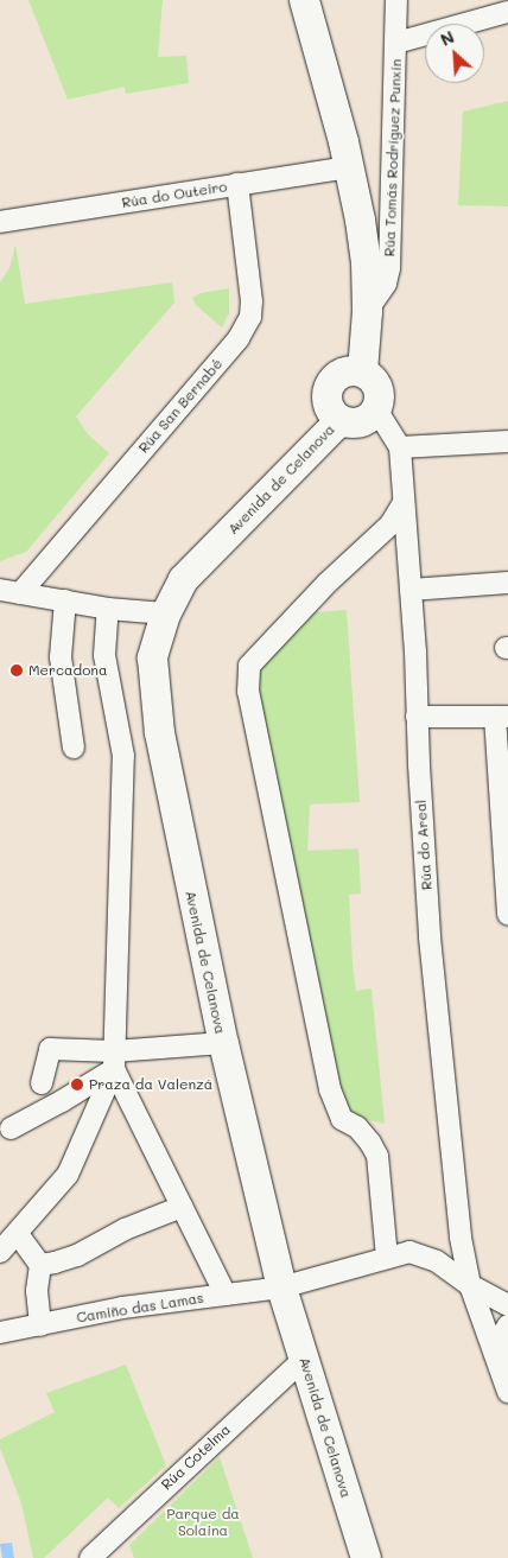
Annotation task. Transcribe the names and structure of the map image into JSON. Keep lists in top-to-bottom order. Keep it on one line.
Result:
{"streets":{"street":["Rúa Tomás Rodríguez Punxín","Rúa do Outeiro","Rúa San Bernabé","Avenida de Celanova","Rúa do Areal","Camiño das Lamas","Rúa Cotelma"]},"crossings":[["Rúa do Outeiro","Rúa San Bernabé"],["Avenida de Celanova","Rúa do Areal"],["Avenida de Celanova","Camiño das Lamas"],["Avenida de Celanova","Rúa Cotelma"],["Rúa do Areal","Camiño das Lamas"]],"parks":["Parque da Solaina"],"places":["Mercadona","Praza da Valenzá"],"north":"top left"}
